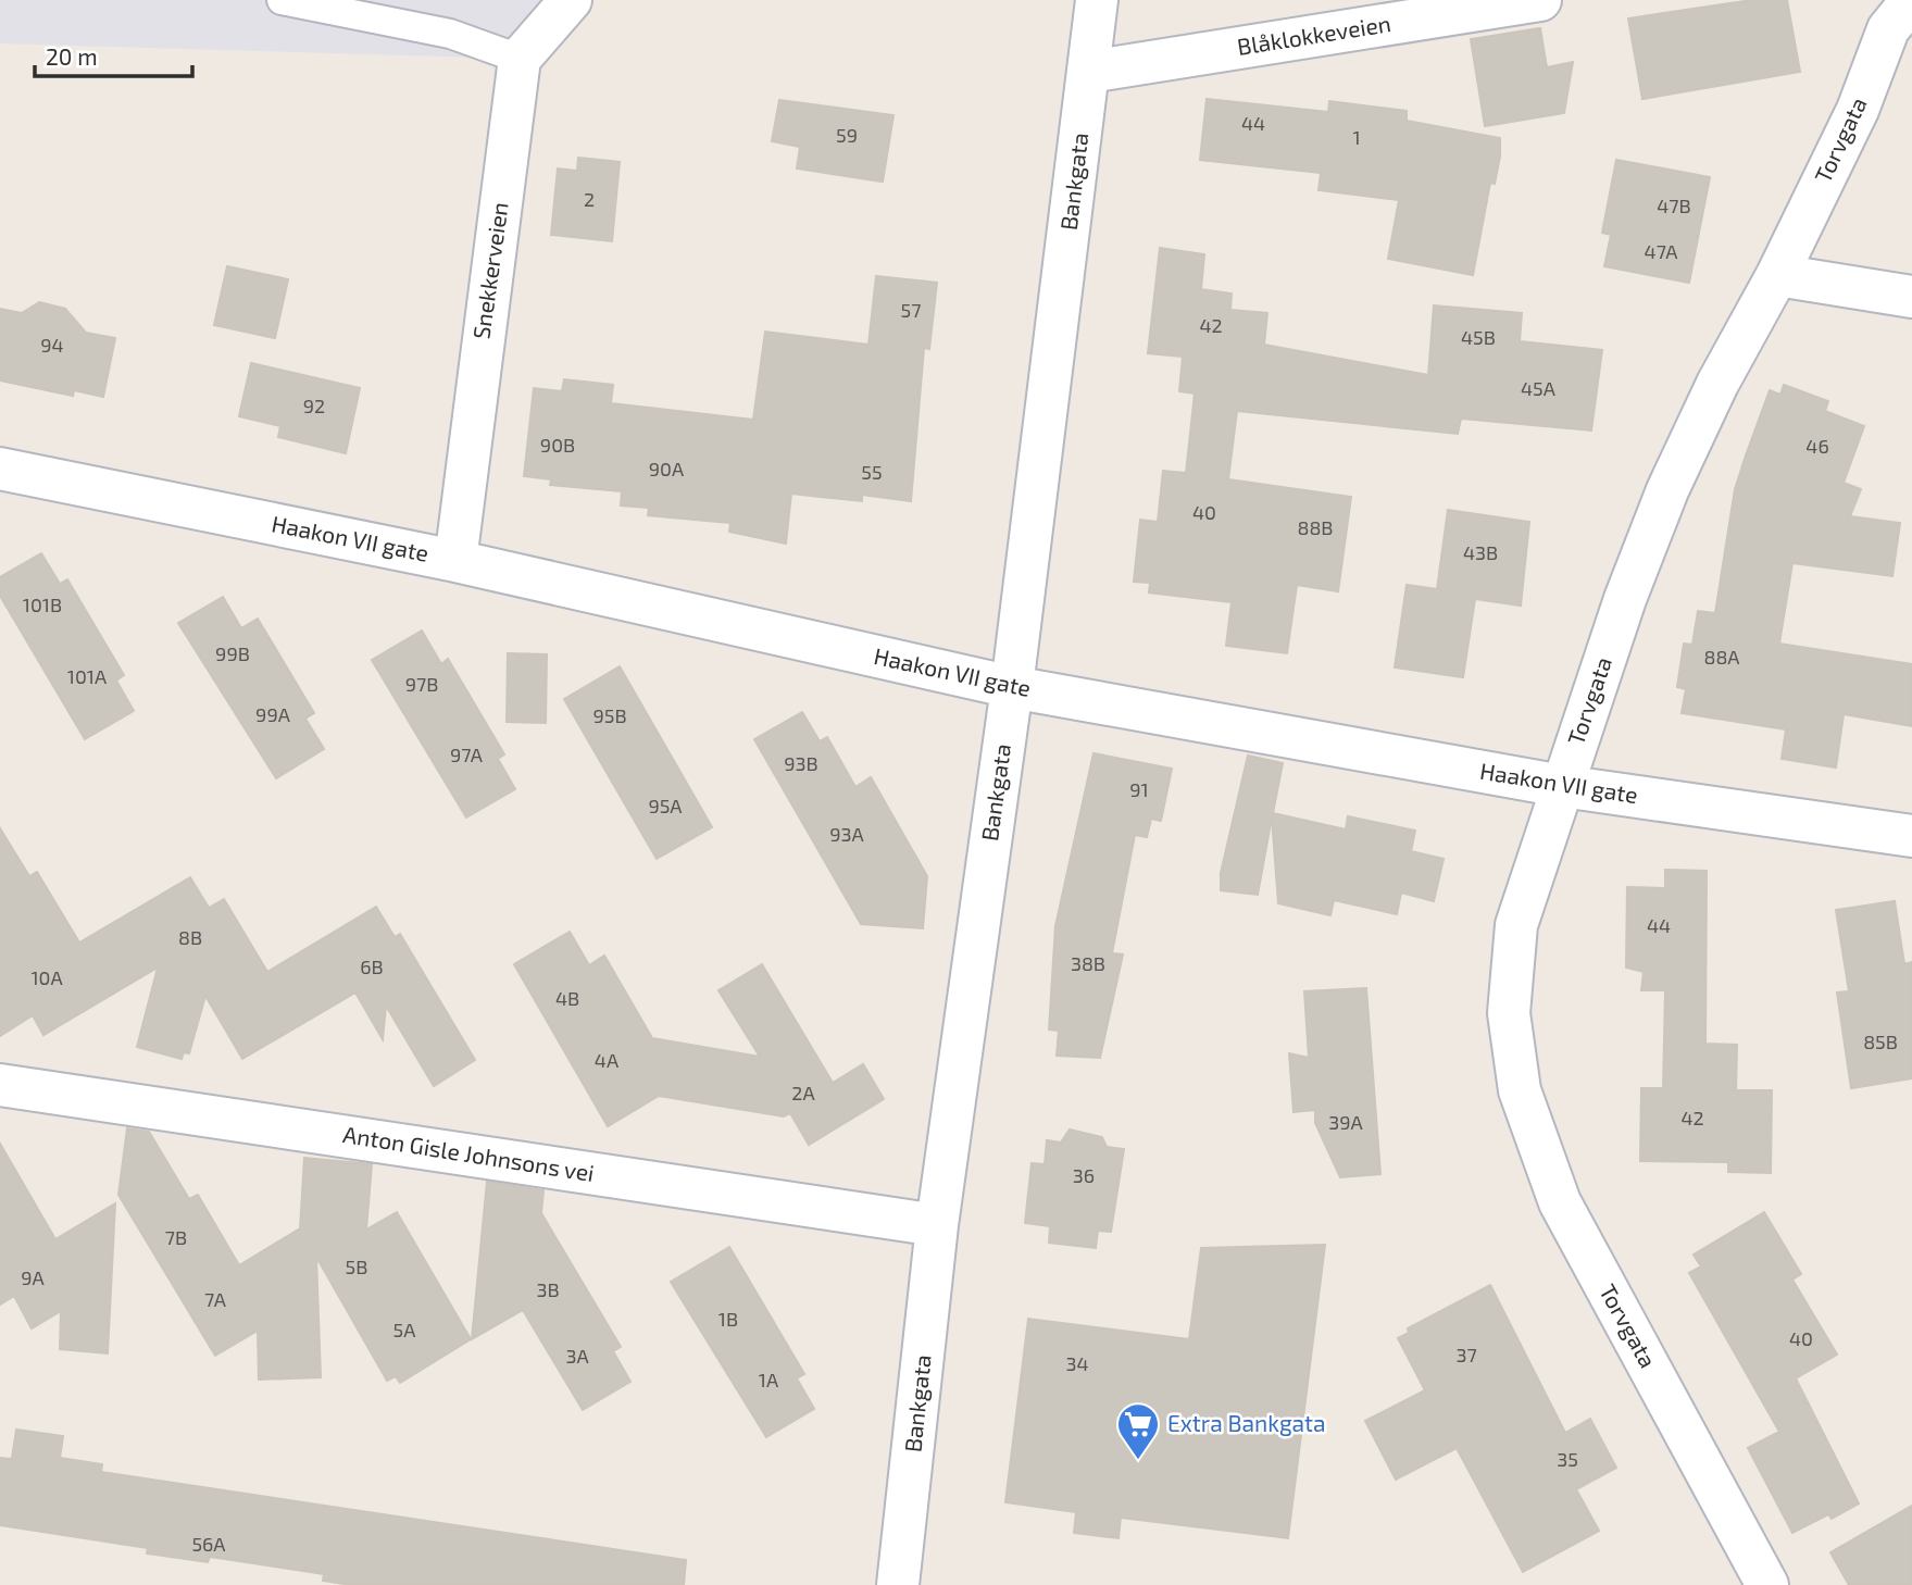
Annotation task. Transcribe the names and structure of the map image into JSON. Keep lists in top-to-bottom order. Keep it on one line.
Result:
{"streets":{"street":["Blåklokkeveien","Torvgata","Bankgata","Snekkerveien","Haakon VII gate","Anton Gisle Johnsons vei"]},"crossings":[["Blåklokkeveien","Bankgata"],["Torvgata","Haakon VII gate"],["Bankgata","Haakon VII gate"],["Bankgata","Anton Gisle Johnsons vei"],["Snekkerveien","Haakon VII gate"]],"places":{"supermarket":["Extra Bankgata"]},"house_numbers":["44","59","1","2","47B","47A","57","42","45B","94","45A","92","90B","46","90A","55","40","88B","43B","101B","99B","88A","101A","97B","99A","95B","97A","93B","91","95A","93A","44","8B","38B","6B","10A","4B","85B","4A","2A","42","39A","36","7B","5B","9A","3B","7A","1B","5A","40","37","3A","34","1A","35","56A"],"scale_bar":"20 m"}
